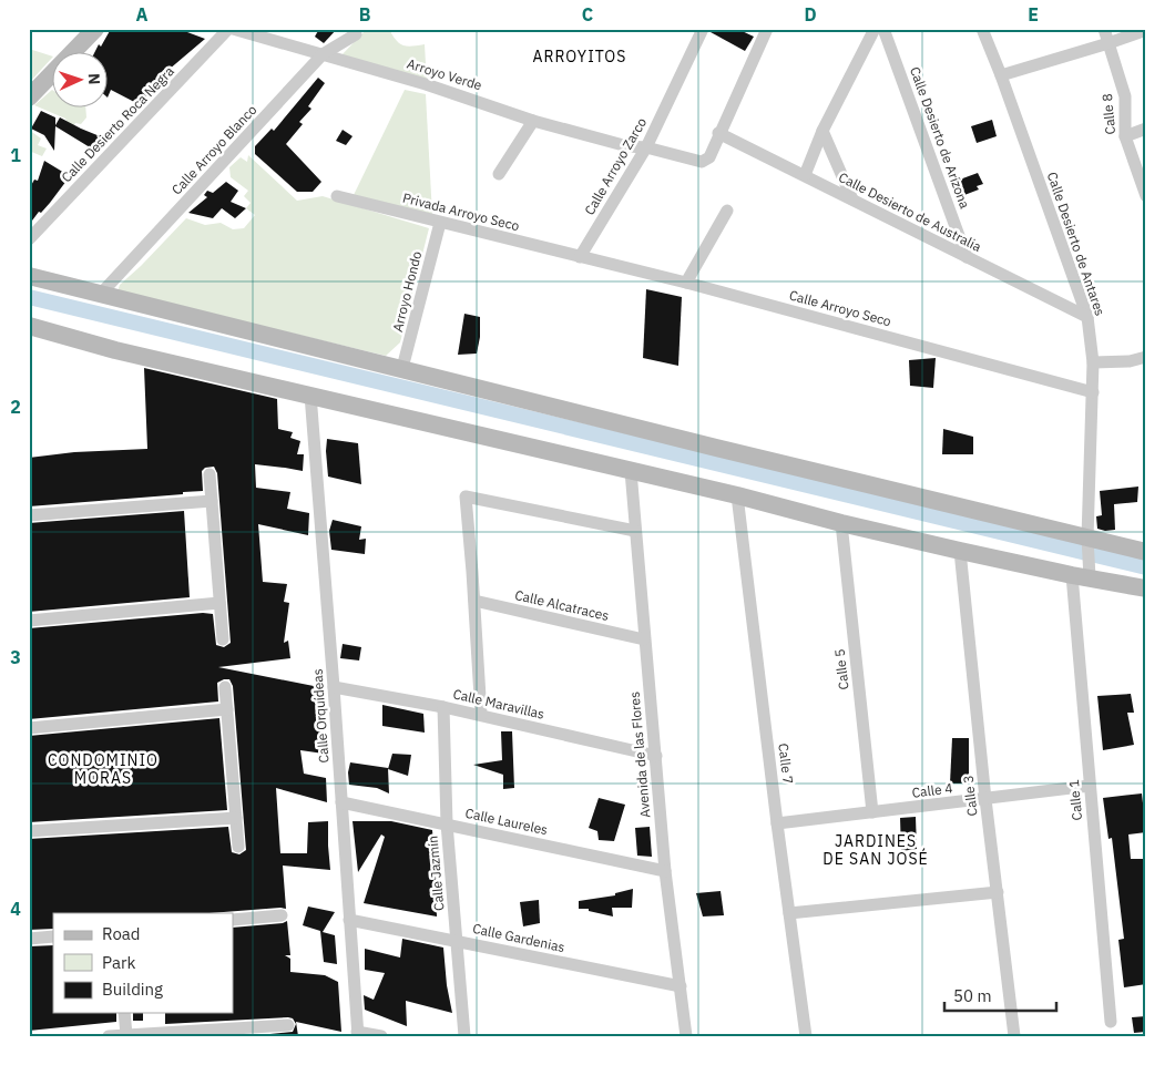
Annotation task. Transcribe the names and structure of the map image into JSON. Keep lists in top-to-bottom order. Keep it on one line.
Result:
{"streets":{"street":["Arroyo Verde","Calle 8","Calle Desierto Roca Negra","Calle Desierto de Arizona","Calle Arroyo Blanco","Calle Arroyo Zarco","Privada Arroyo Seco","Calle Desierto de Australia","Calle Desierto de Antares","Arroyo Hondo","Calle Arroyo Seco","Calle Alcatraces","Calle 5","Calle Maravillas","Calle Orquídeas","Avenida de las Flores","Calle 7","Calle 4","Calle 3","Calle 1","Calle Laureles","Calle Jazmín","Calle Gardenias"]},"crossings":[["Arroyo Verde","Calle Desierto Roca Negra"],["Arroyo Verde","Calle Arroyo Blanco"],["Arroyo Verde","Calle Arroyo Zarco"],["Arroyo Verde","Calle Desierto de Australia"],["Calle Desierto de Arizona","Calle Desierto de Australia"],["Calle Arroyo Zarco","Privada Arroyo Seco"],["Calle Arroyo Zarco","Calle Arroyo Seco"],["Privada Arroyo Seco","Arroyo Hondo"],["Privada Arroyo Seco","Calle Arroyo Seco"],["Calle Desierto de Australia","Calle Desierto de Antares"],["Calle Desierto de Antares","Calle Arroyo Seco"],["Calle Desierto de Antares","Calle 1"],["Calle Alcatraces","Avenida de las Flores"],["Calle 5","Calle 4"],["Calle Maravillas","Calle Orquídeas"],["Calle Maravillas","Avenida de las Flores"],["Calle Maravillas","Calle Jazmín"],["Calle Orquídeas","Calle Laureles"],["Calle Orquídeas","Calle Gardenias"],["Avenida de las Flores","Calle Laureles"],["Avenida de las Flores","Calle Gardenias"],["Calle 7","Calle 4"],["Calle 4","Calle 3"],["Calle 4","Calle 1"],["Calle Laureles","Calle Jazmín"],["Calle Jazmín","Calle Gardenias"]],"districts":["ARROYITOS","CONDOMINIO MORAS","JARDINES DE SAN JOSÉ"],"legend":["Road","Park","Building"],"scale_bar":"50 m","north":"right","grid":{"columns":["A","B","C","D","E"],"rows":["1","2","3","4"]}}
